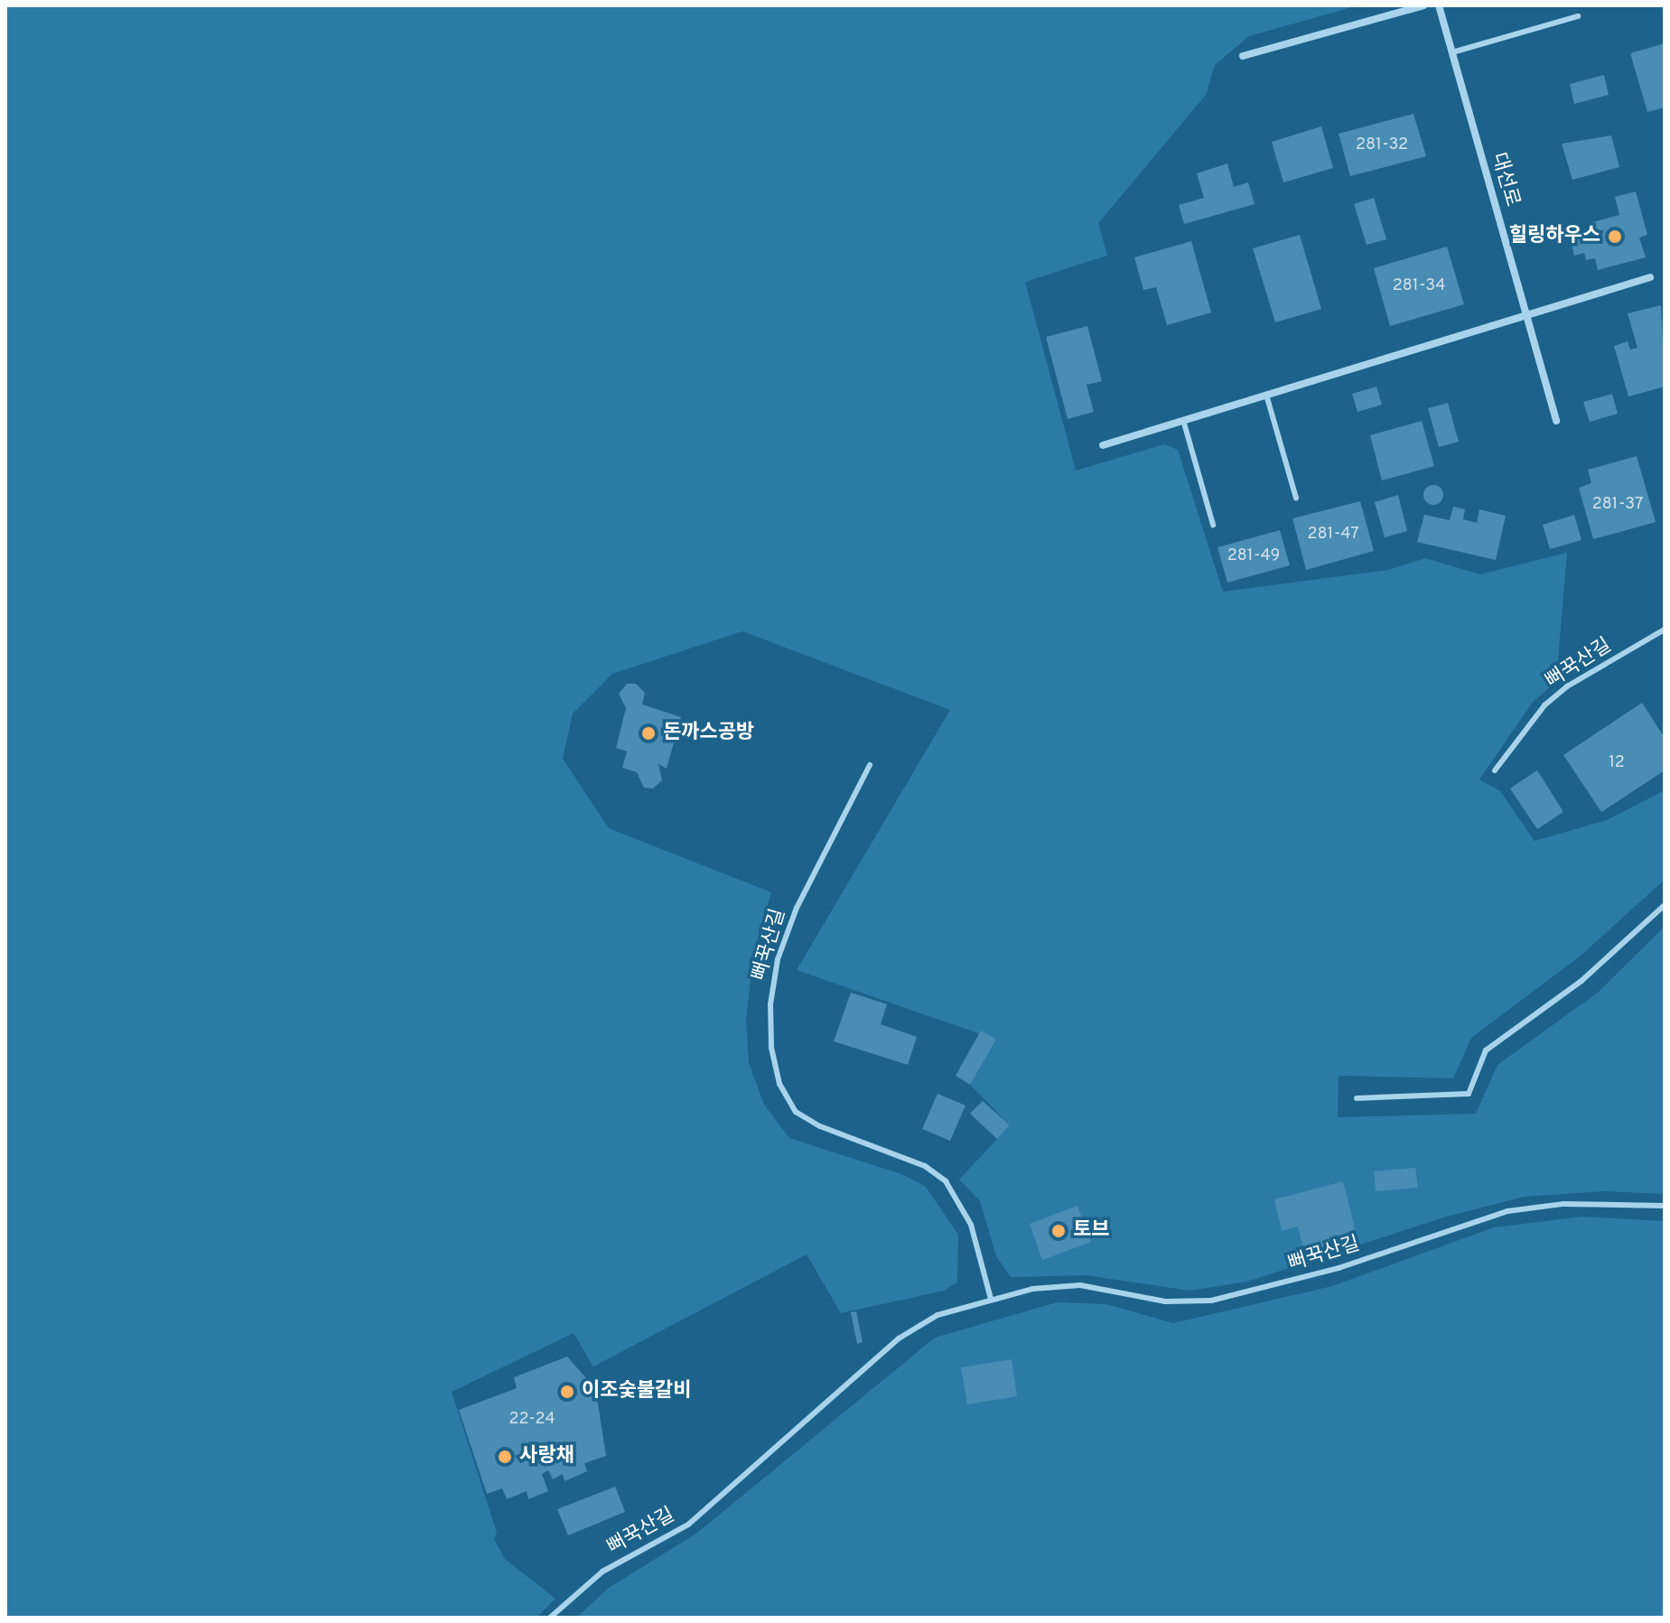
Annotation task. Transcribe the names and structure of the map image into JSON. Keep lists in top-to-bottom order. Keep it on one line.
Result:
{"streets":{"street":["대선로"],"lane":["뻐꾹산길"]},"places":["힐링하우스","돈까스공방","토브","이조숯불갈비","사랑채"],"house_numbers":["281-32","281-34","281-37","281-47","281-49","12","22-24"]}
